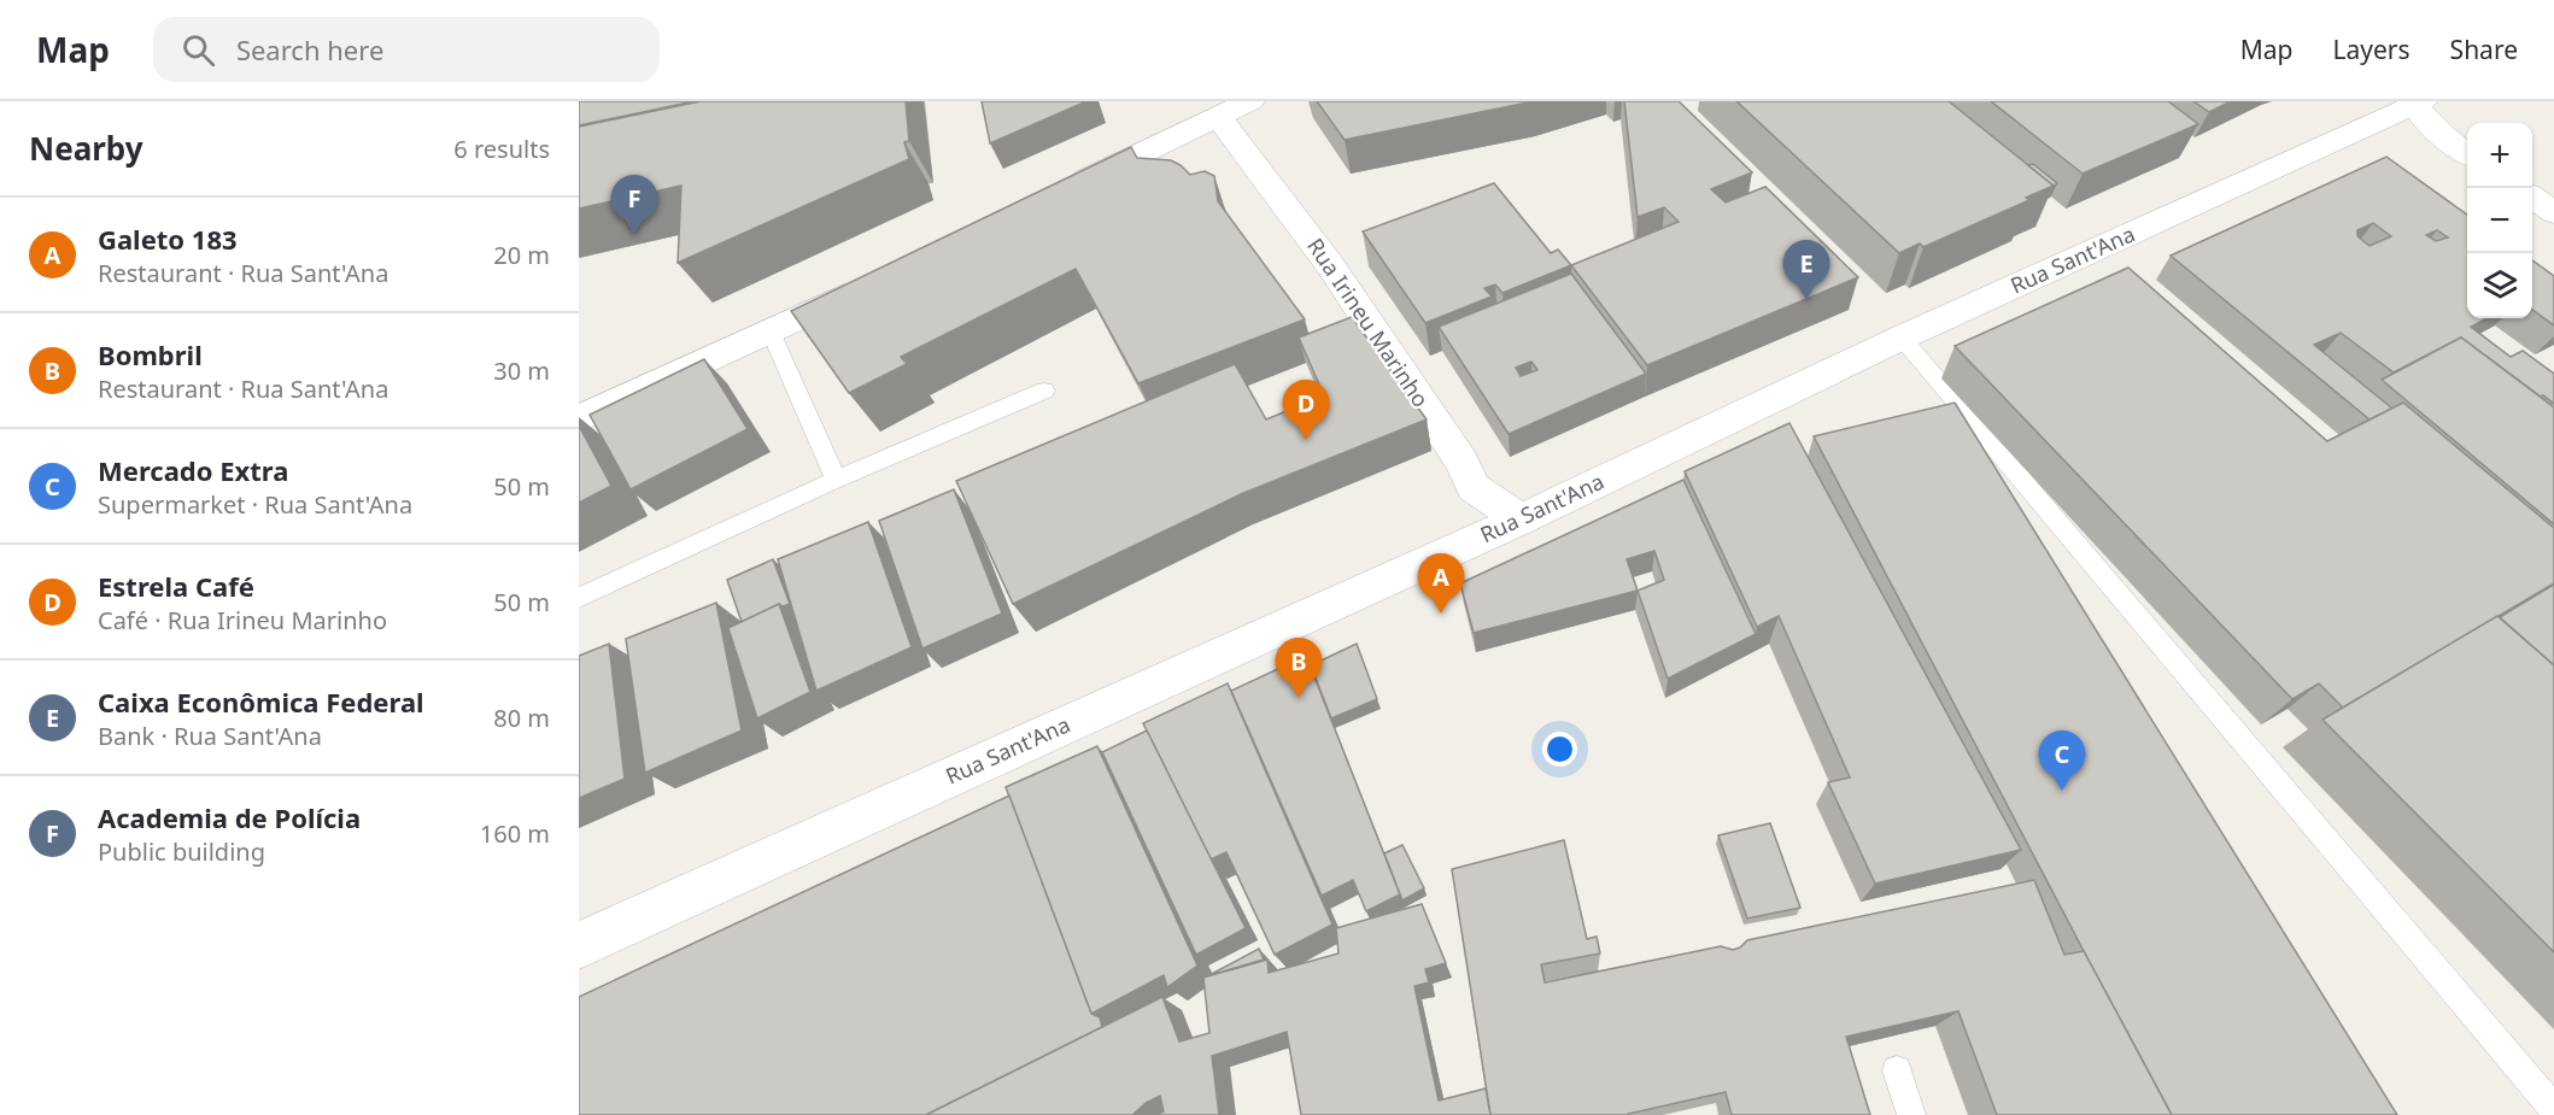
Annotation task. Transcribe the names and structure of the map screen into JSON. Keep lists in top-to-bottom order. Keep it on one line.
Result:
{"streets":{"main road":["Rua Sant'Ana","Rua Irineu Marinho"]},"crossings":[["Rua Sant'Ana","Rua Irineu Marinho"]],"page":{"header":"Map","search":"Search here","nav":["Map","Layers","Share"],"heading":["Nearby","6 results"],"map_buttons":["+","−"],"pins":["F","E","D","A","B","C"],"list":[{"mark":"A","name":"Galeto 183","note":"Restaurant · Rua Sant'Ana","value":"20 m"},{"mark":"B","name":"Bombril","note":"Restaurant · Rua Sant'Ana","value":"30 m"},{"mark":"C","name":"Mercado Extra","note":"Supermarket · Rua Sant'Ana","value":"50 m"},{"mark":"D","name":"Estrela Café","note":"Café · Rua Irineu Marinho","value":"50 m"},{"mark":"E","name":"Caixa Econômica Federal","note":"Bank · Rua Sant'Ana","value":"80 m"},{"mark":"F","name":"Academia de Polícia","note":"Public building","value":"160 m"}]}}
